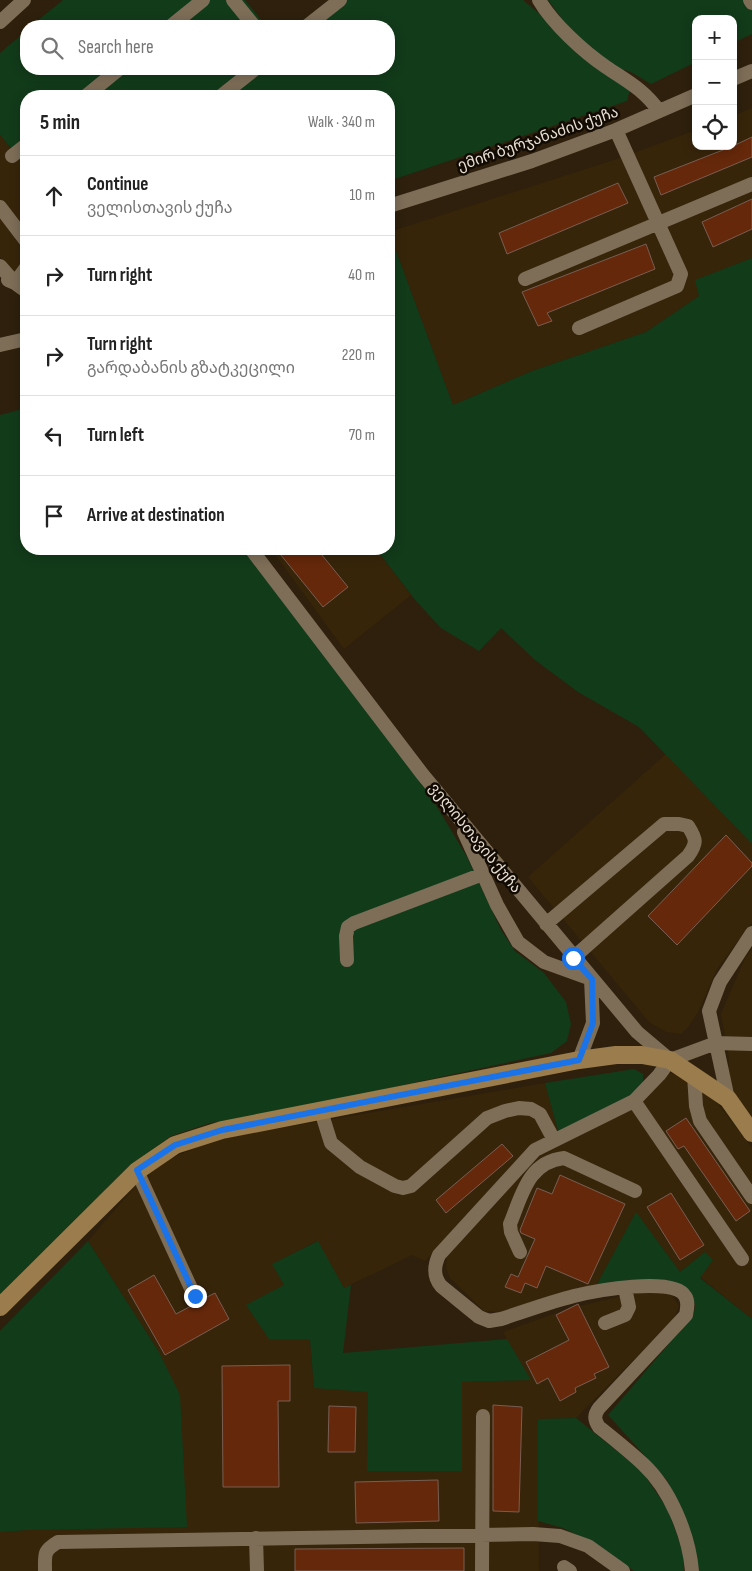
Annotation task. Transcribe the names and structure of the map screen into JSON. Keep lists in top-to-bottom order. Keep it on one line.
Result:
{"streets":{"main road":["ველისთავის ქუჩა"],"street":["ემირ ბურჯანაძის ქუჩა"]},"page":{"map_buttons":["+","−"],"search":"Search here","heading":["5 min","Walk · 340 m"],"list":[["Continue","ველისთავის ქუჩა","10 m"],["Turn right","40 m"],["Turn right","გარდაბანის გზატკეცილი","220 m"],["Turn left","70 m"],"Arrive at destination"]}}
